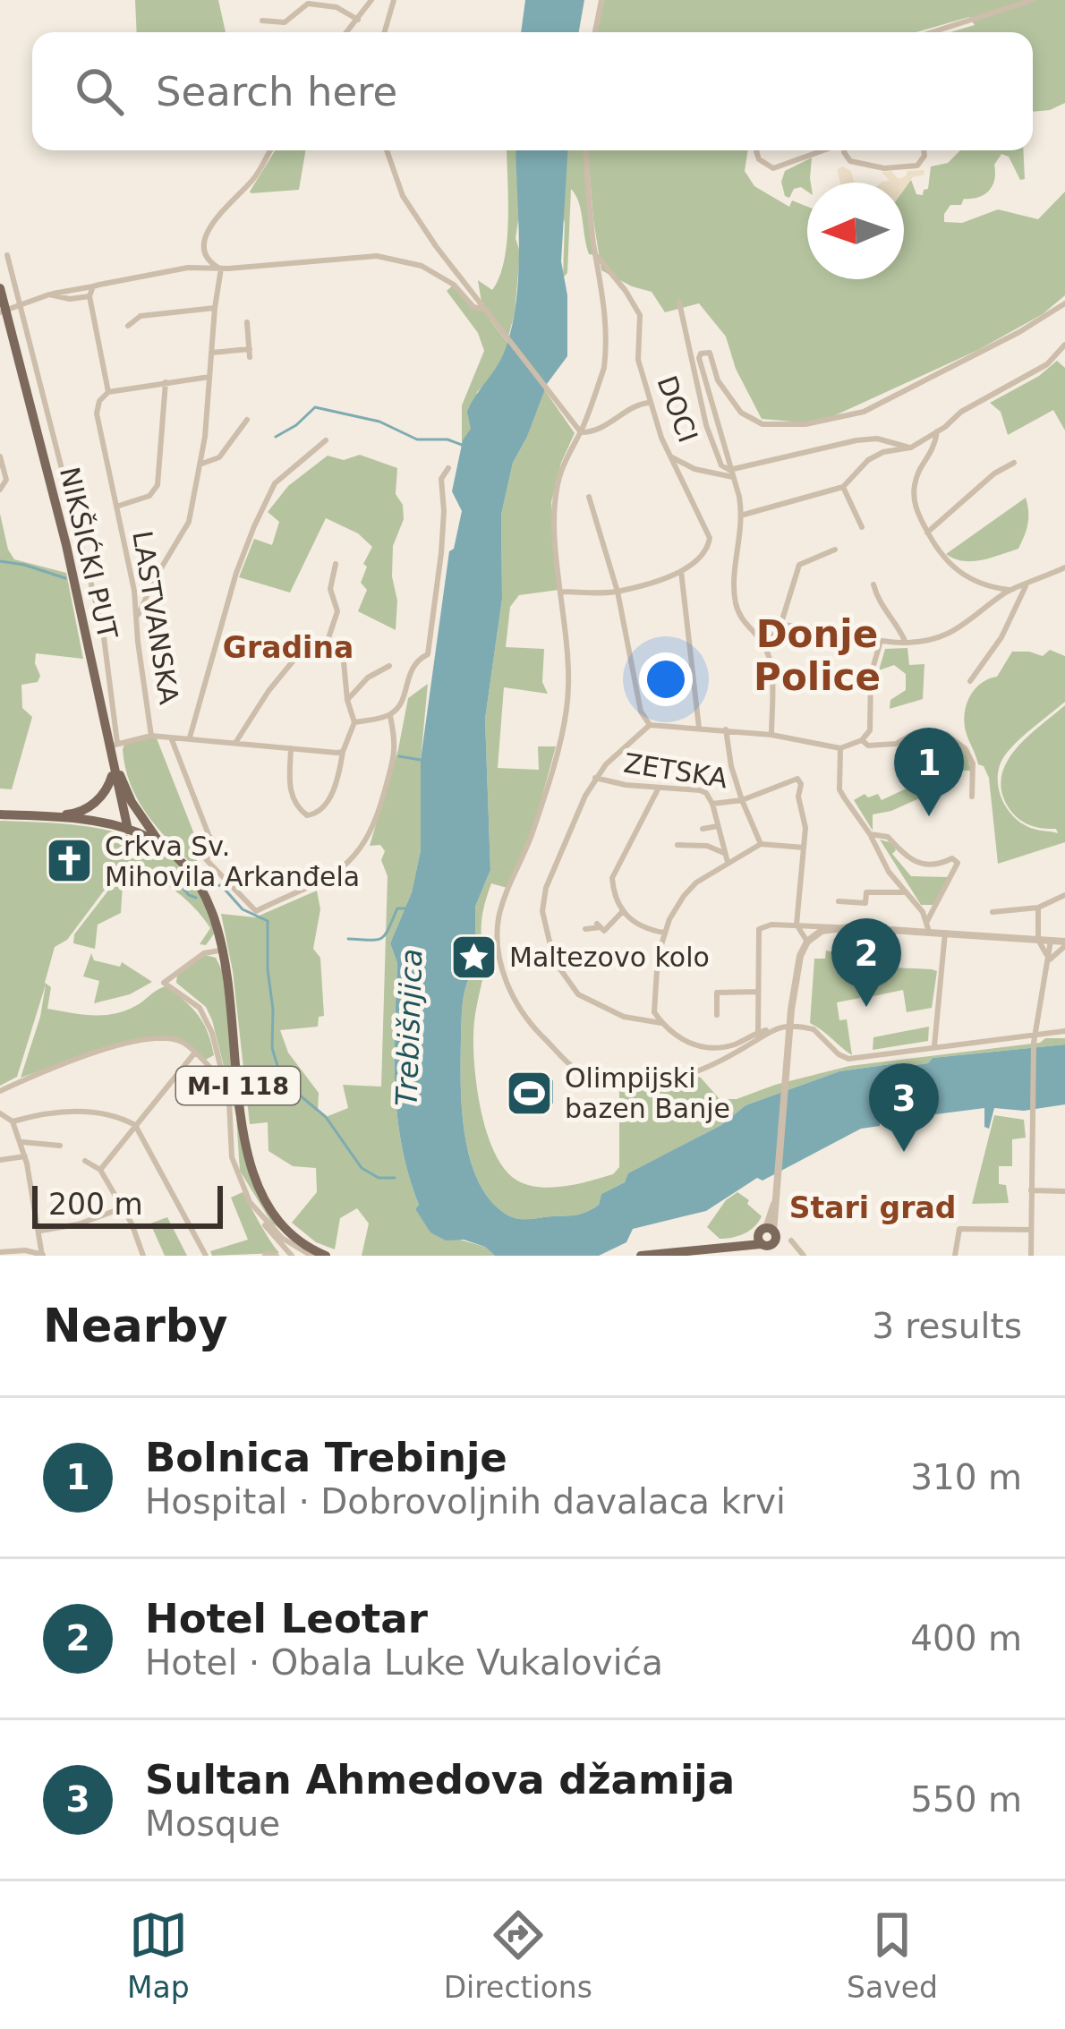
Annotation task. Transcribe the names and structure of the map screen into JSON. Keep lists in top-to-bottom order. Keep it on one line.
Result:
{"streets":{"main road":["NIKŠIĆKI PUT","M-I 118"],"street":["DOCI","LASTVANSKA","ZETSKA"]},"crossings":[["NIKŠIĆKI PUT","M-I 118"]],"districts":["Donje Police","Gradina","Stari grad"],"water":["Trebišnjica"],"places":{"church":["Crkva Sv. Mihovila Arkanđela"],"place":["Maltezovo kolo"],"sports":["Olimpijski bazen Banje"]},"scale_bar":"200 m","north":"left","page":{"search":"Search here","pins":["1","2","3"],"scale":"200 m","heading":["Nearby","3 results"],"list":[{"mark":"1","name":"Bolnica Trebinje","note":"Hospital · Dobrovoljnih davalaca krvi","value":"310 m"},{"mark":"2","name":"Hotel Leotar","note":"Hotel · Obala Luke Vukalovića","value":"400 m"},{"mark":"3","name":"Sultan Ahmedova džamija","note":"Mosque","value":"550 m"}],"nav":["Map","Directions","Saved"]}}
